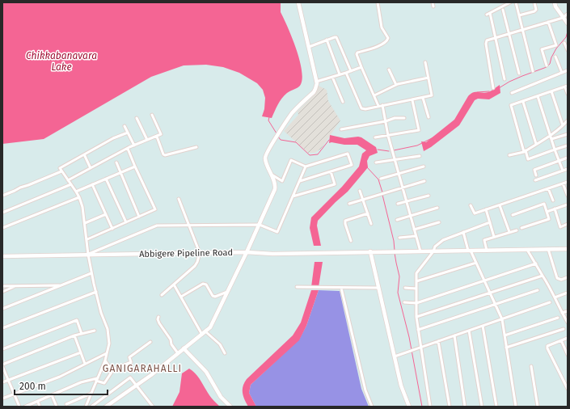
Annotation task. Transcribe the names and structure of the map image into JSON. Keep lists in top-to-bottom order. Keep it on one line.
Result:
{"streets":{"street":["Abbigere Pipeline Road"]},"districts":["GANIGARAHALLI"],"water":["Chikkabanavara Lake"],"scale_bar":"200 m"}
